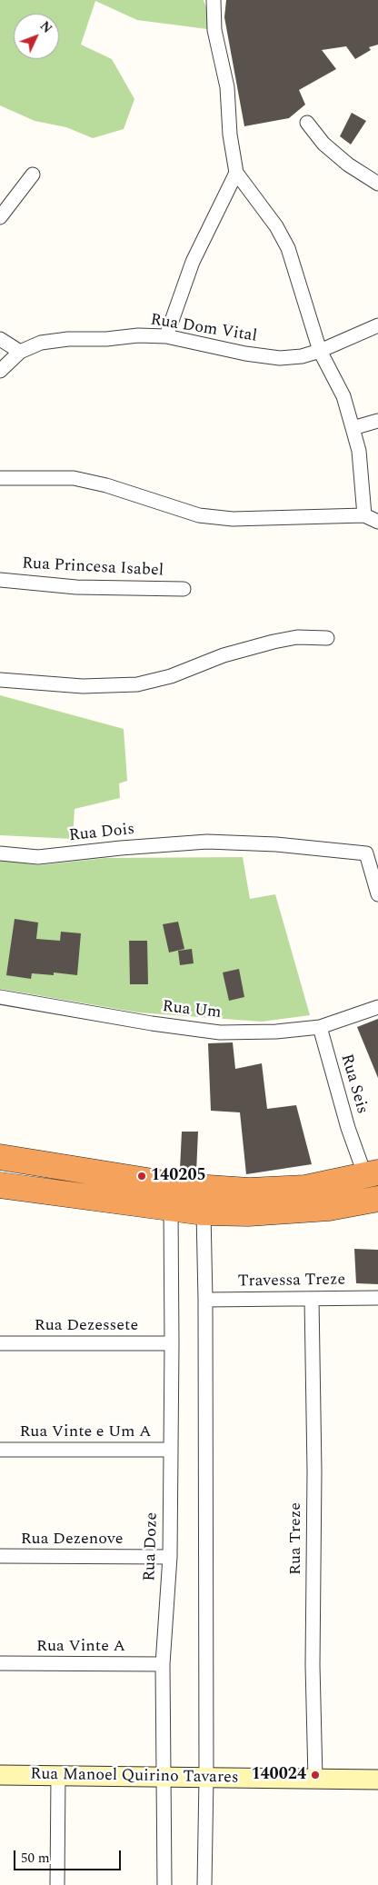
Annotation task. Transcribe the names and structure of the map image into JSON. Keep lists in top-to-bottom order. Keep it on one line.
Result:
{"streets":{"main road":["Rua Manoel Quirino Tavares"],"street":["Rua Dom Vital","Rua Princesa Isabel","Rua Dois","Rua Um","Rua Seis","Travessa Treze","Rua Dezessete","Rua Vinte e Um A","Rua Treze","Rua Dezenove","Rua Doze","Rua Vinte A"]},"crossings":[["Rua Um","Rua Seis"],["Travessa Treze","Rua Treze"],["Rua Dezessete","Rua Doze"],["Rua Vinte e Um A","Rua Doze"],["Rua Treze","Rua Manoel Quirino Tavares"],["Rua Dezenove","Rua Doze"],["Rua Doze","Rua Vinte A"],["Rua Doze","Rua Manoel Quirino Tavares"]],"places":["140205","140024"],"scale_bar":"50 m","north":"top right"}
